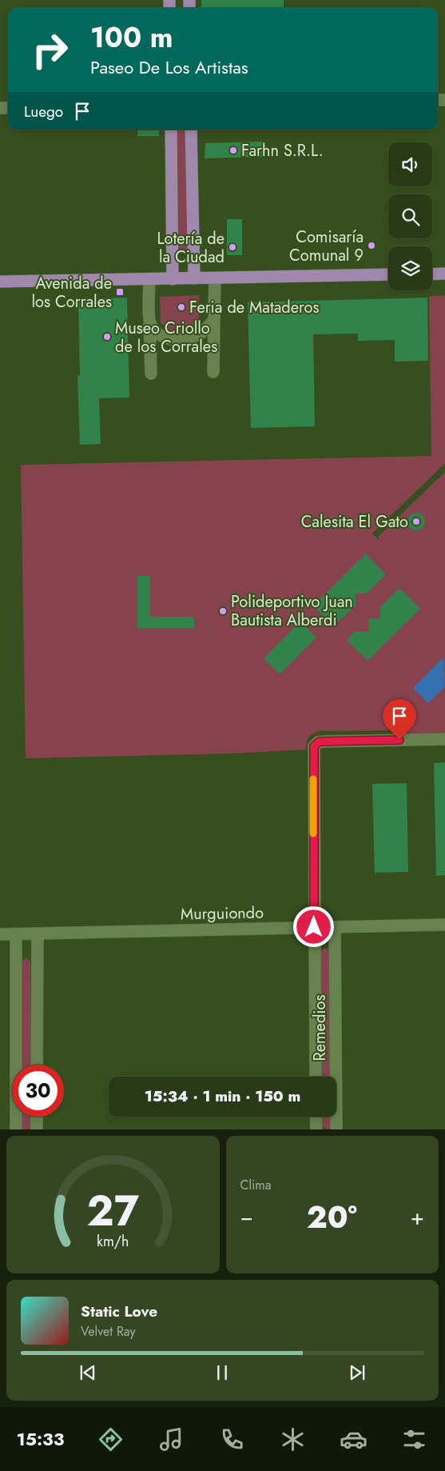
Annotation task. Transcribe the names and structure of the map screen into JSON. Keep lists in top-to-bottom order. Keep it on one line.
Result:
{"streets":{"street":["Murguiondo","Remedios"]},"crossings":[["Murguiondo","Remedios"]],"places":{"other":["Farhn S.R.L.","Comisaría Comunal 9","Lotería de la Ciudad","Feria de Mataderos","Museo Criollo de los Corrales","Calesita El Gato","Polideportivo Juan Bautista Alberdi"],"transit":["Avenida de los Corrales"]},"page":{"turn":["100 m","Paseo De Los Artistas"],"then":"Luego","limit":"30","trip":"15:34 · 1 min · 150 m","tile":"Clima","heat":["−","20°","+"],"song":["Static Love","Velvet Ray"],"tabs":"15:33","gauge":["27","km/h"]}}
